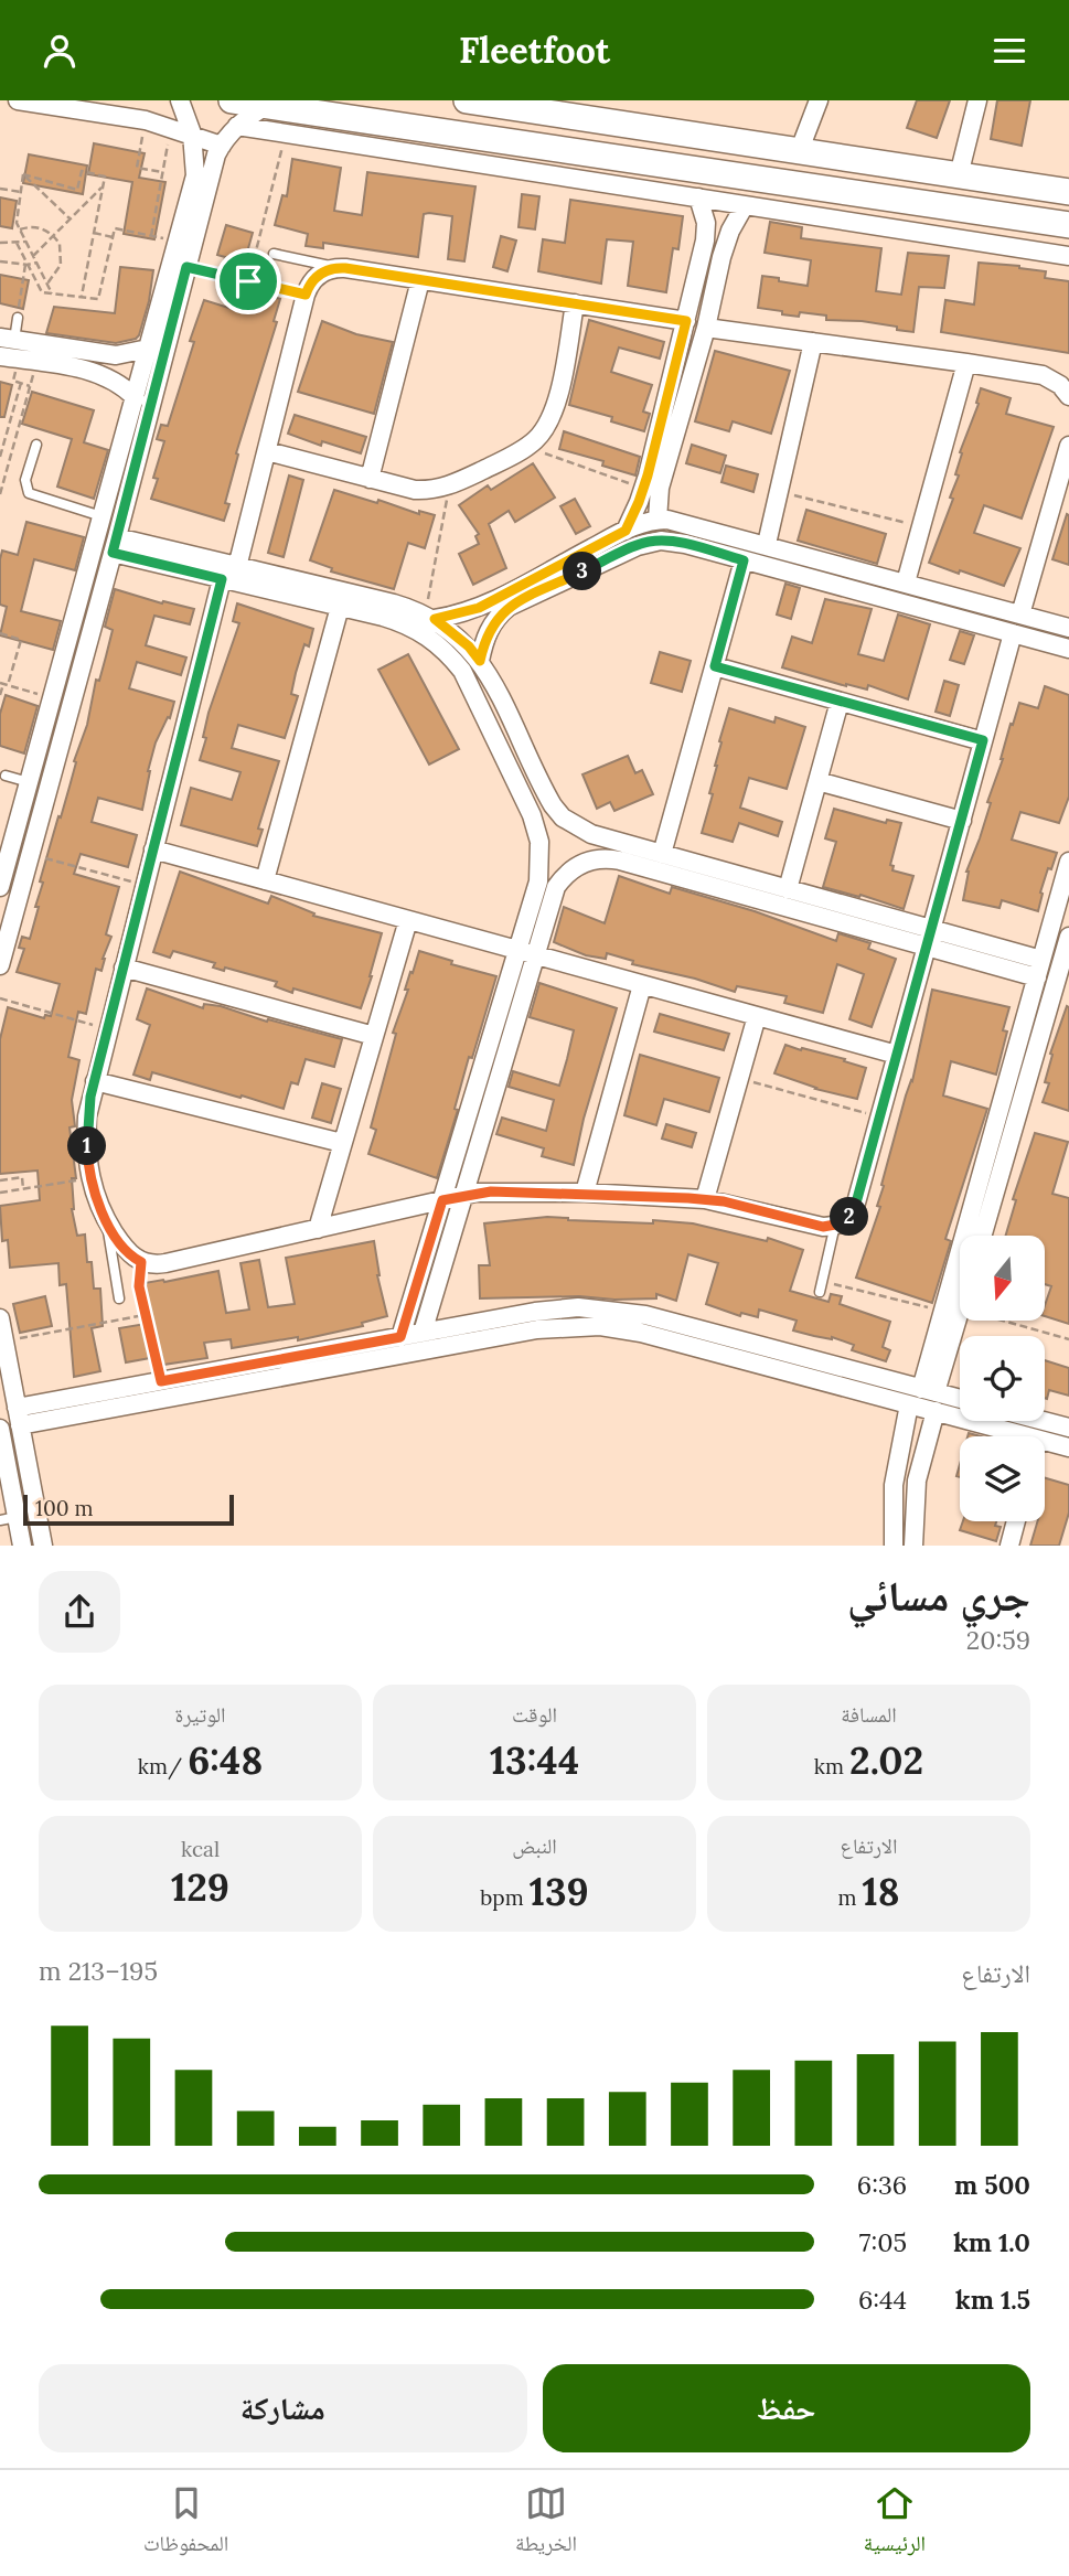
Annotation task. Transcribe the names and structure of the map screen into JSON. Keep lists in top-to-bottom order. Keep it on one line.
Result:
{"scale_bar":"100 m","north":"bottom","page":{"header":"Fleetfoot","pins":["3","1","2"],"scale":"100 m","heading":["جري مسائي","20:59"],"stats":[["المسافة","2.02 km"],["الوقت","13:44"],["الوتيرة","6:48 /km"],["الارتفاع","18 m"],["النبض","139 bpm"],["kcal","129"]],"chart":["الارتفاع","195–213 m"],"list":[{"name":"500 m","note":"6:36"},{"name":"1.0 km","note":"7:05"},{"name":"1.5 km","note":"6:44"}],"buttons":["حفظ","مشاركة"],"tabs":["الرئيسية","الخريطة","المحفوظات"]}}
